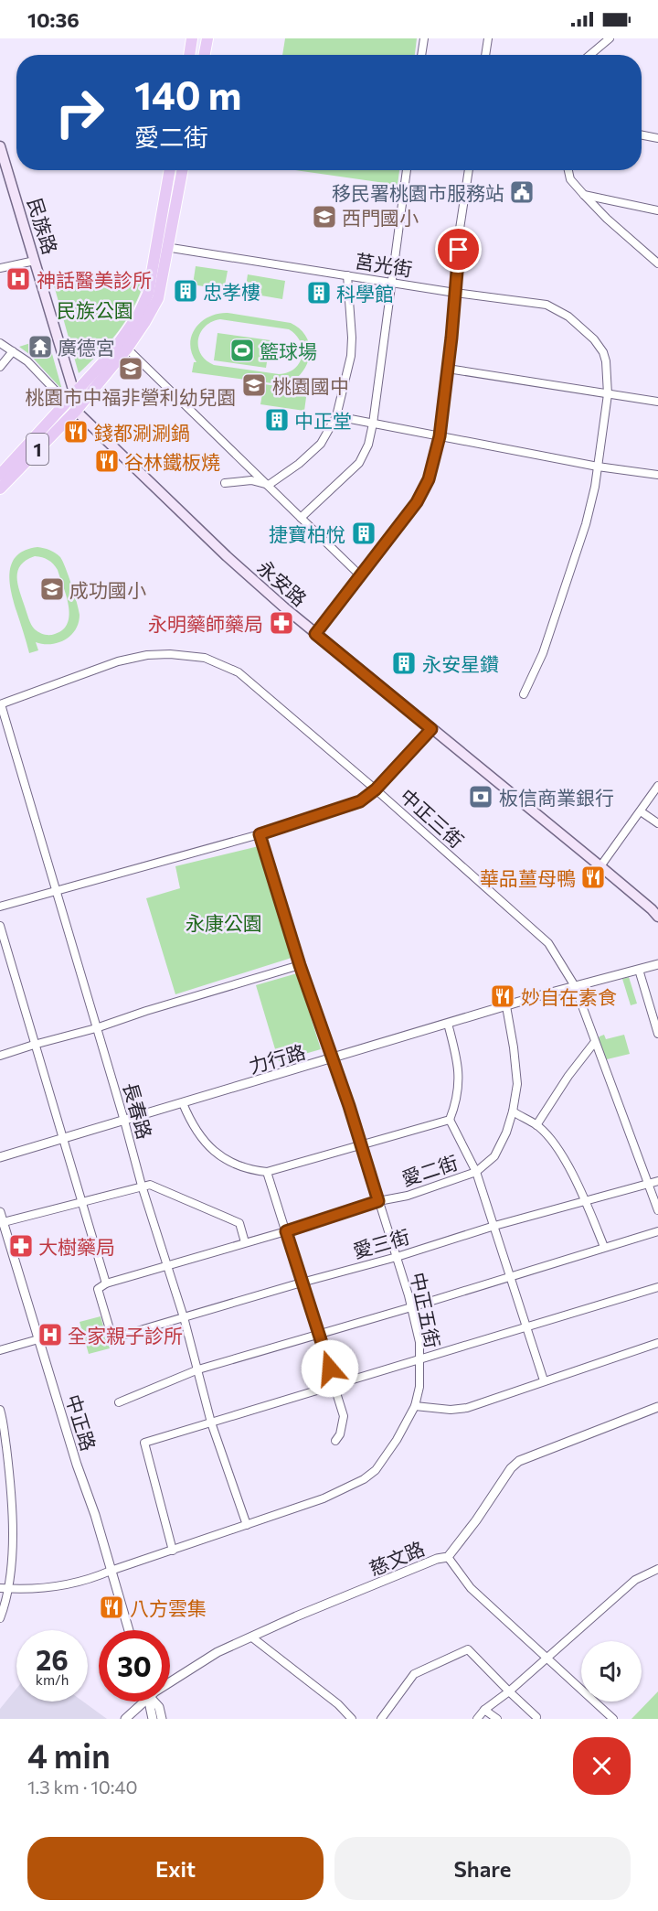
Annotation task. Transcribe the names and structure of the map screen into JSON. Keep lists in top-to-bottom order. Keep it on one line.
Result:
{"streets":{"main road":["民族路","1","永安路"],"street":["莒光街","中正三街","力行路","長春路","愛二街","愛三街","中正五街","中正路","慈文路"]},"crossings":[["民族路","1"],["民族路","永安路"],["莒光街","1"],["1","永安路"],["中正三街","力行路"],["中正三街","長春路"],["中正三街","愛三街"],["力行路","長春路"],["力行路","愛二街"],["力行路","中正五街"],["長春路","愛二街"],["長春路","愛三街"],["長春路","中正五街"],["愛二街","愛三街"],["愛二街","中正五街"],["愛三街","中正五街"],["中正五街","中正路"]],"parks":["民族公園","永康公園"],"places":{"public building":["移民署桃園市服務站"],"school or university":["西門國小","桃園市中福非營利幼兒園","桃園國中","成功國小"],"hospital":["神話醫美診所","全家親子診所"],"building":["忠孝樓","科學館","中正堂","捷寶柏悅","永安星鑽"],"temple":["廣德宮"],"sports":["籃球場"],"restaurant":["錢都涮涮鍋","谷林鐵板燒","華品薑母鴨","妙自在素食","八方雲集"],"pharmacy":["永明藥師藥局","大樹藥局"],"bank":["板信商業銀行"]},"page":{"status":"10:36","turn":["140 m","愛二街"],"speed":"26 km/h","limit":"30","heading":["4 min","1.3 km · 10:40"],"buttons":["Exit","Share"]}}
